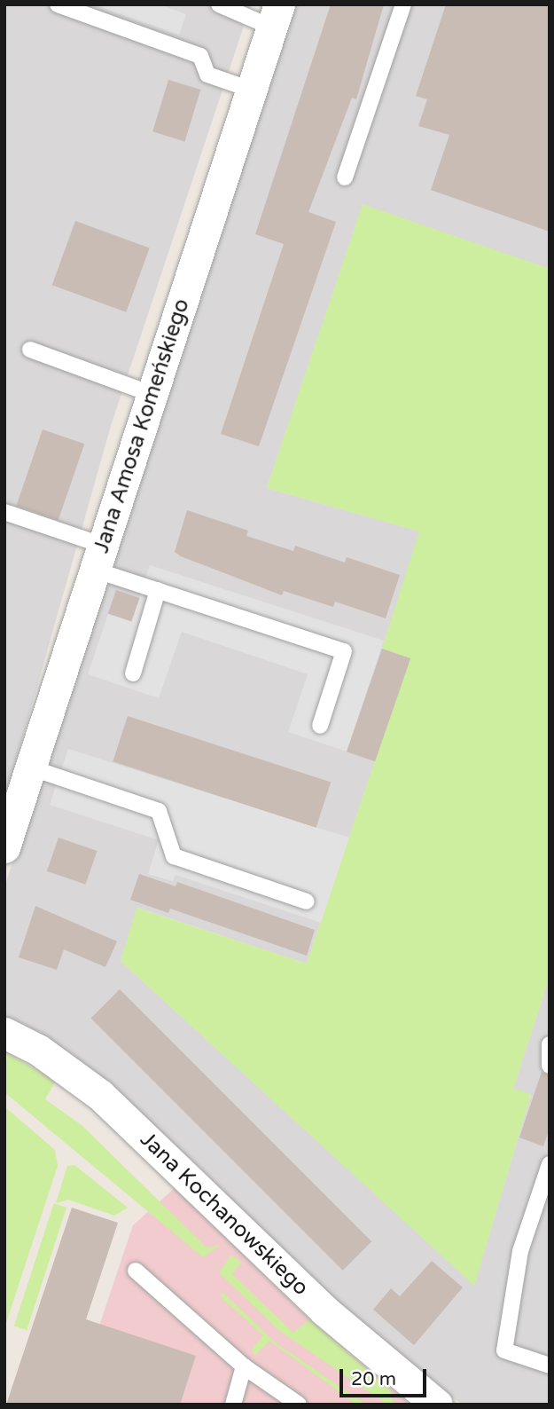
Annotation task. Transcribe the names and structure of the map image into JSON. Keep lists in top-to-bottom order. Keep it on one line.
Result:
{"streets":{"street":["Jana Amosa Komeńskiego","Jana Kochanowskiego"]},"scale_bar":"20 m"}
